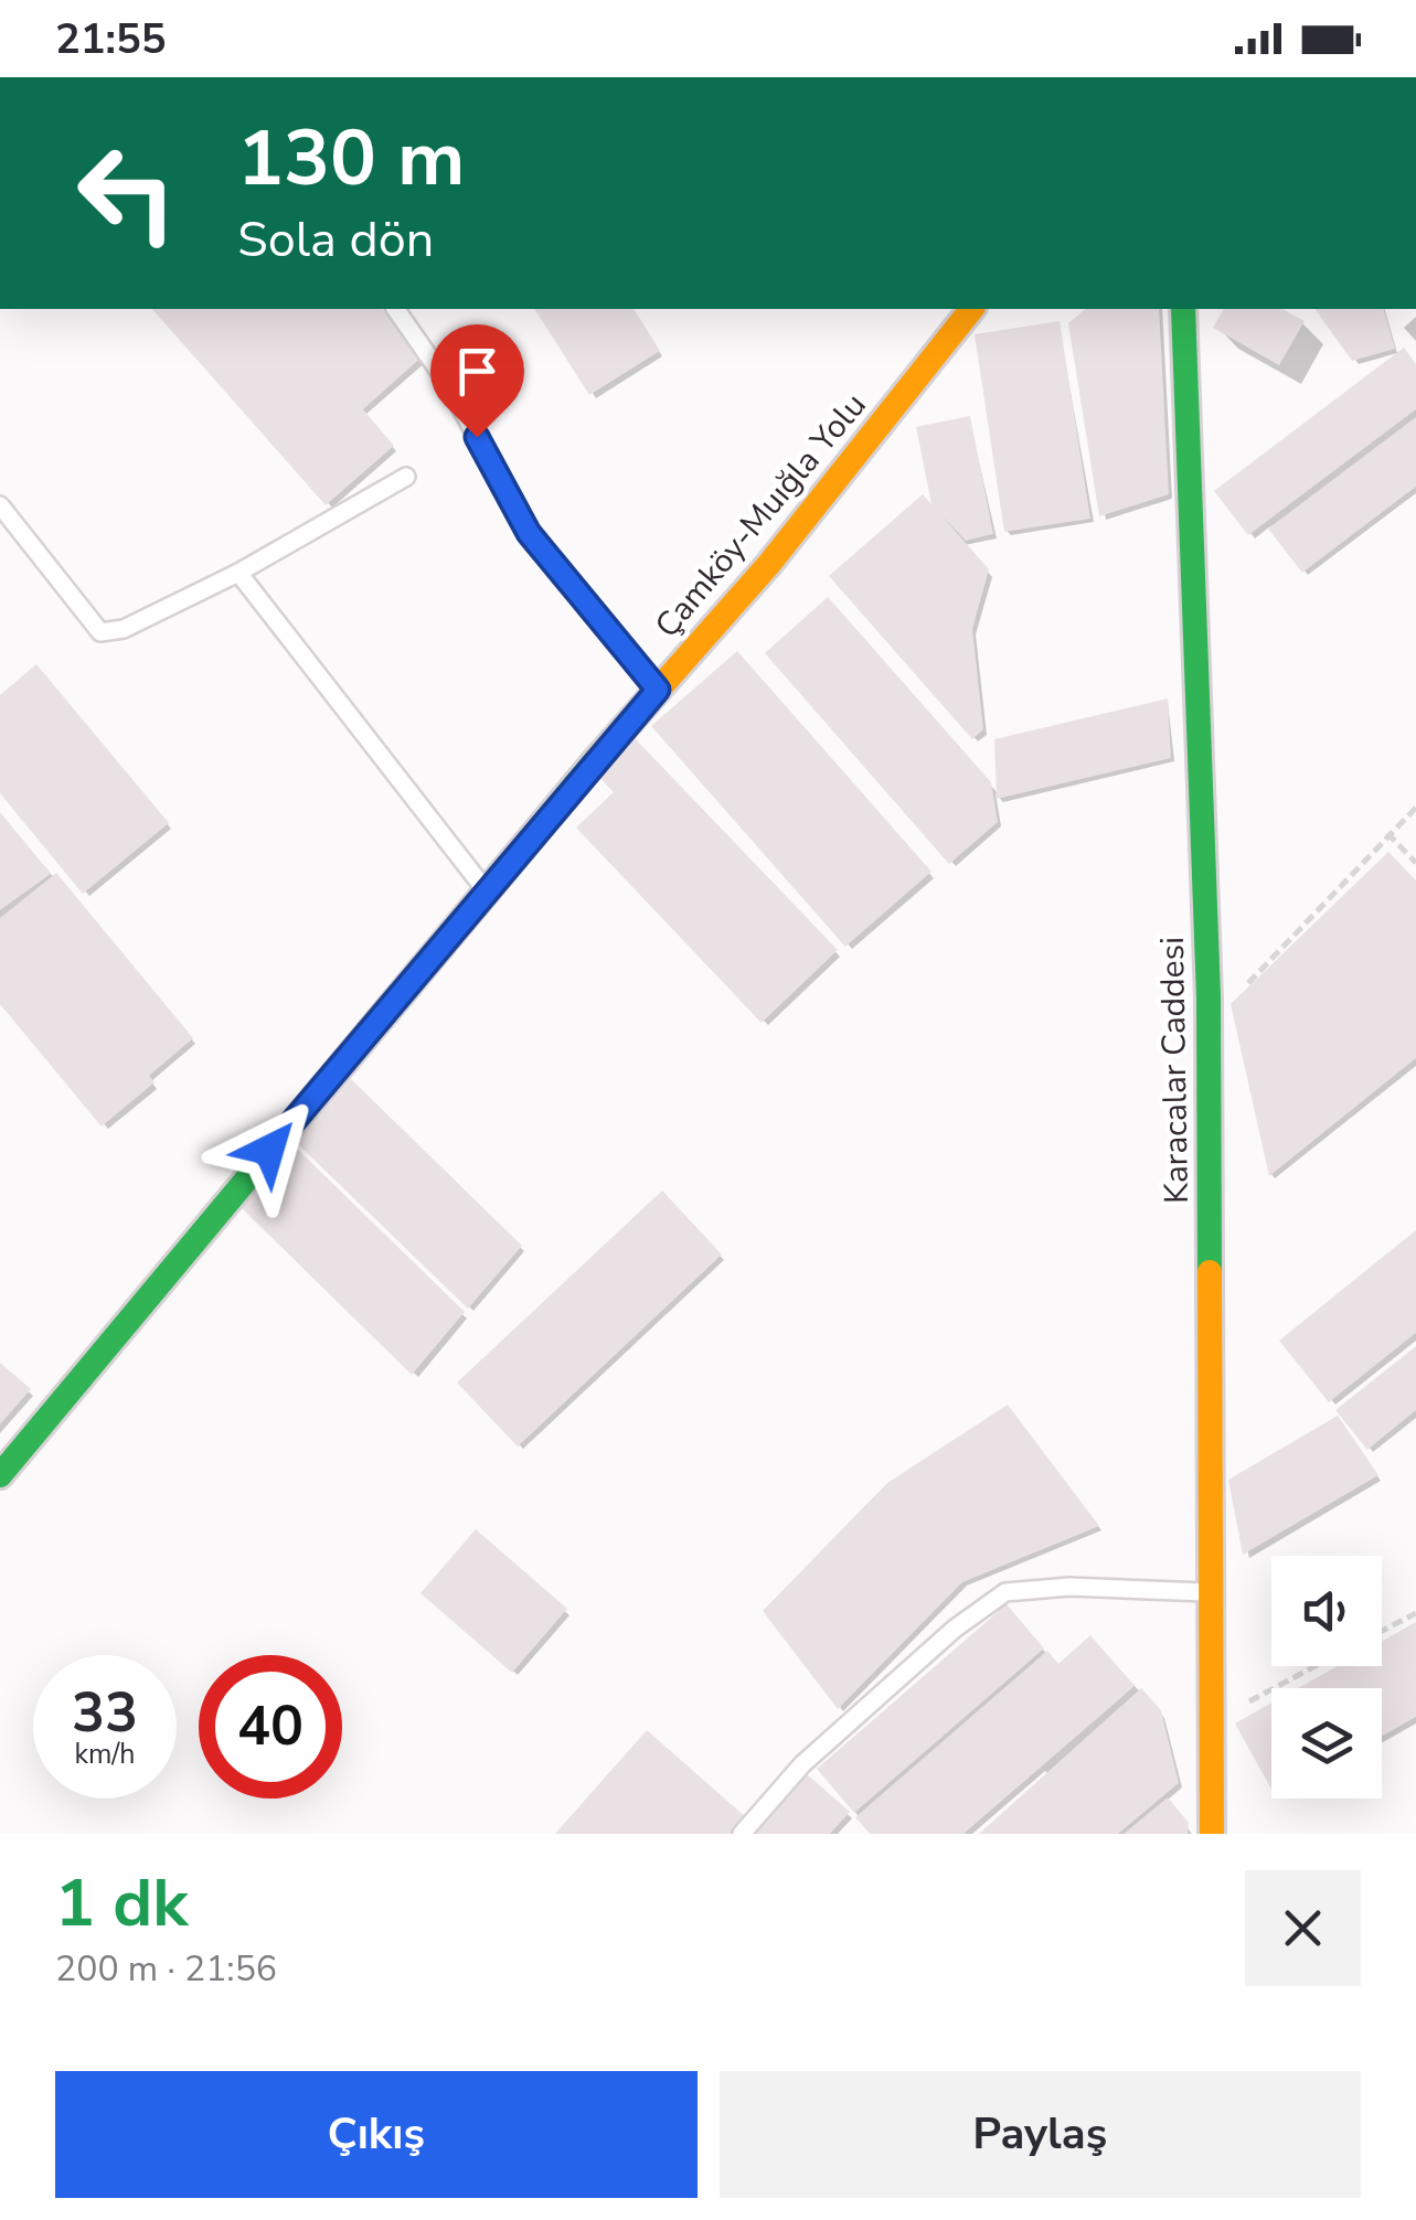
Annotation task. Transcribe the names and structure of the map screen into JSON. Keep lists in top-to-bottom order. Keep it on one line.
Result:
{"streets":{"street":["Çamköy-Muığla Yolu","Karacalar Caddesi"]},"page":{"status":"21:55","turn":["130 m","Sola dön"],"speed":"33 km/h","limit":"40","heading":["1 dk","200 m · 21:56"],"buttons":["Çıkış","Paylaş"]}}
